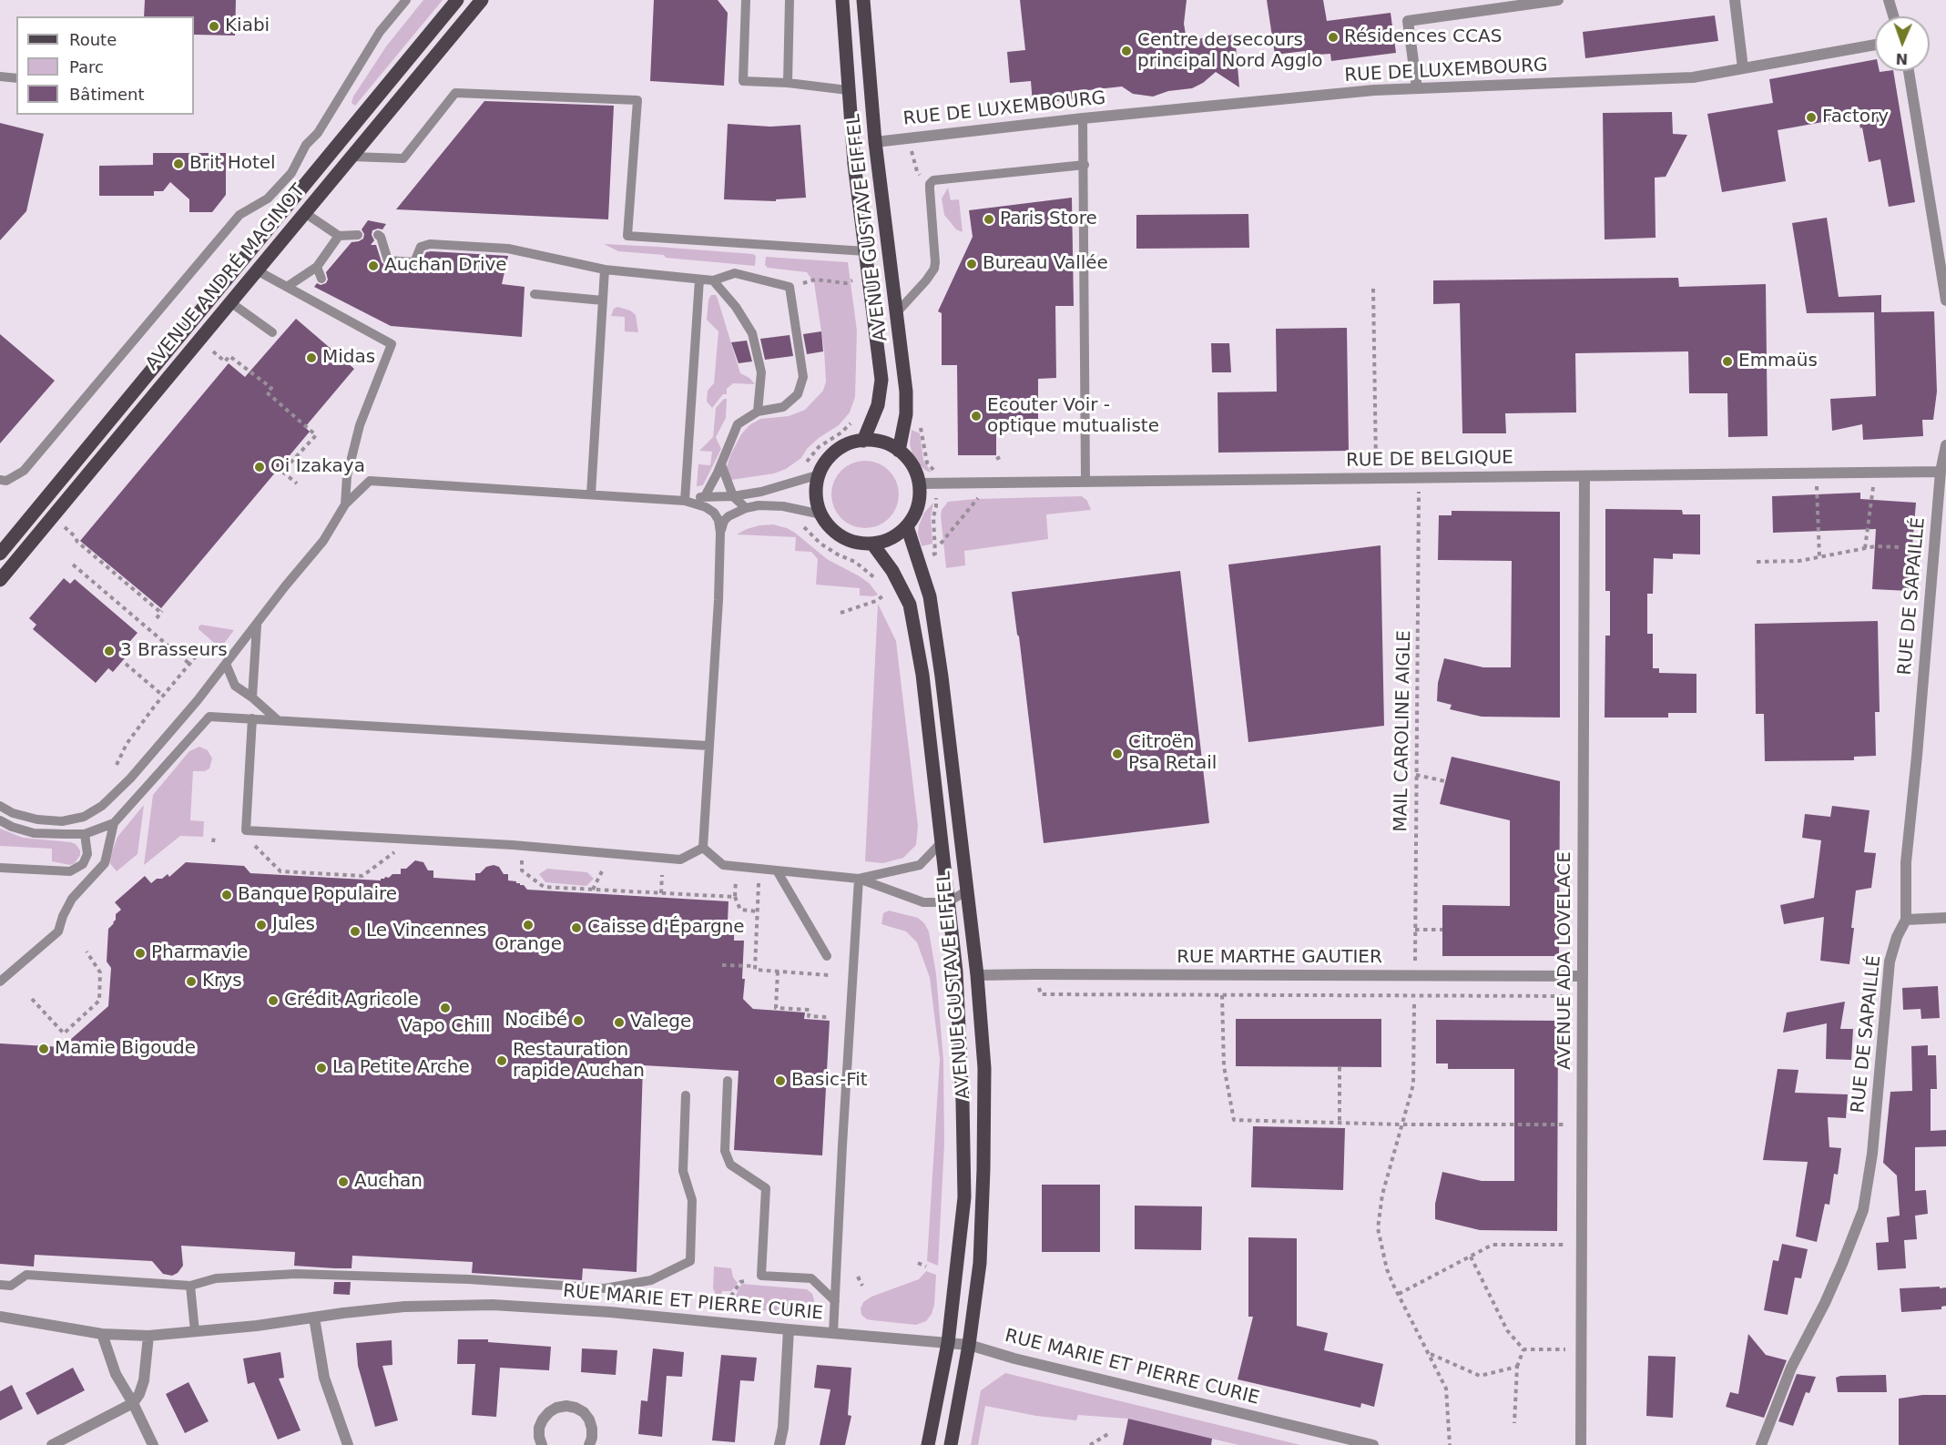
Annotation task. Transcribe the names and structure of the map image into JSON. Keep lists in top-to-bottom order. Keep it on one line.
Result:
{"streets":{"main road":["AVENUE GUSTAVE EIFFEL","AVENUE ANDRÉ MAGINOT"],"street":["RUE DE LUXEMBOURG","RUE DE BELGIQUE","RUE DE SAPAILLÉ","RUE MARTHE GAUTIER","AVENUE ADA LOVELACE","RUE MARIE ET PIERRE CURIE"],"path":["MAIL CAROLINE AIGLE"]},"crossings":[["RUE DE LUXEMBOURG","AVENUE GUSTAVE EIFFEL"],["AVENUE GUSTAVE EIFFEL","RUE DE BELGIQUE"],["AVENUE GUSTAVE EIFFEL","RUE MARTHE GAUTIER"],["AVENUE GUSTAVE EIFFEL","RUE MARIE ET PIERRE CURIE"],["RUE DE BELGIQUE","RUE DE SAPAILLÉ"],["RUE DE BELGIQUE","AVENUE ADA LOVELACE"],["RUE MARTHE GAUTIER","AVENUE ADA LOVELACE"]],"places":["Kiabi","Résidences CCAS","Centre de secours principal Nord Agglo","Factory","Brit Hotel","Paris Store","Bureau Vallée","Auchan Drive","Midas","Emmaüs","Ecouter Voir - optique mutualiste","Oi Izakaya","3 Brasseurs","Citroën Psa Retail","Banque Populaire","Jules","Orange","Caisse d'Épargne","Le Vincennes","Pharmavie","Krys","Crédit Agricole","Vapo Chill","Nocibé","Valege","Mamie Bigoude","Restauration rapide Auchan","La Petite Arche","Basic-Fit","Auchan"],"legend":["Route","Parc","Bâtiment"],"north":"bottom"}
